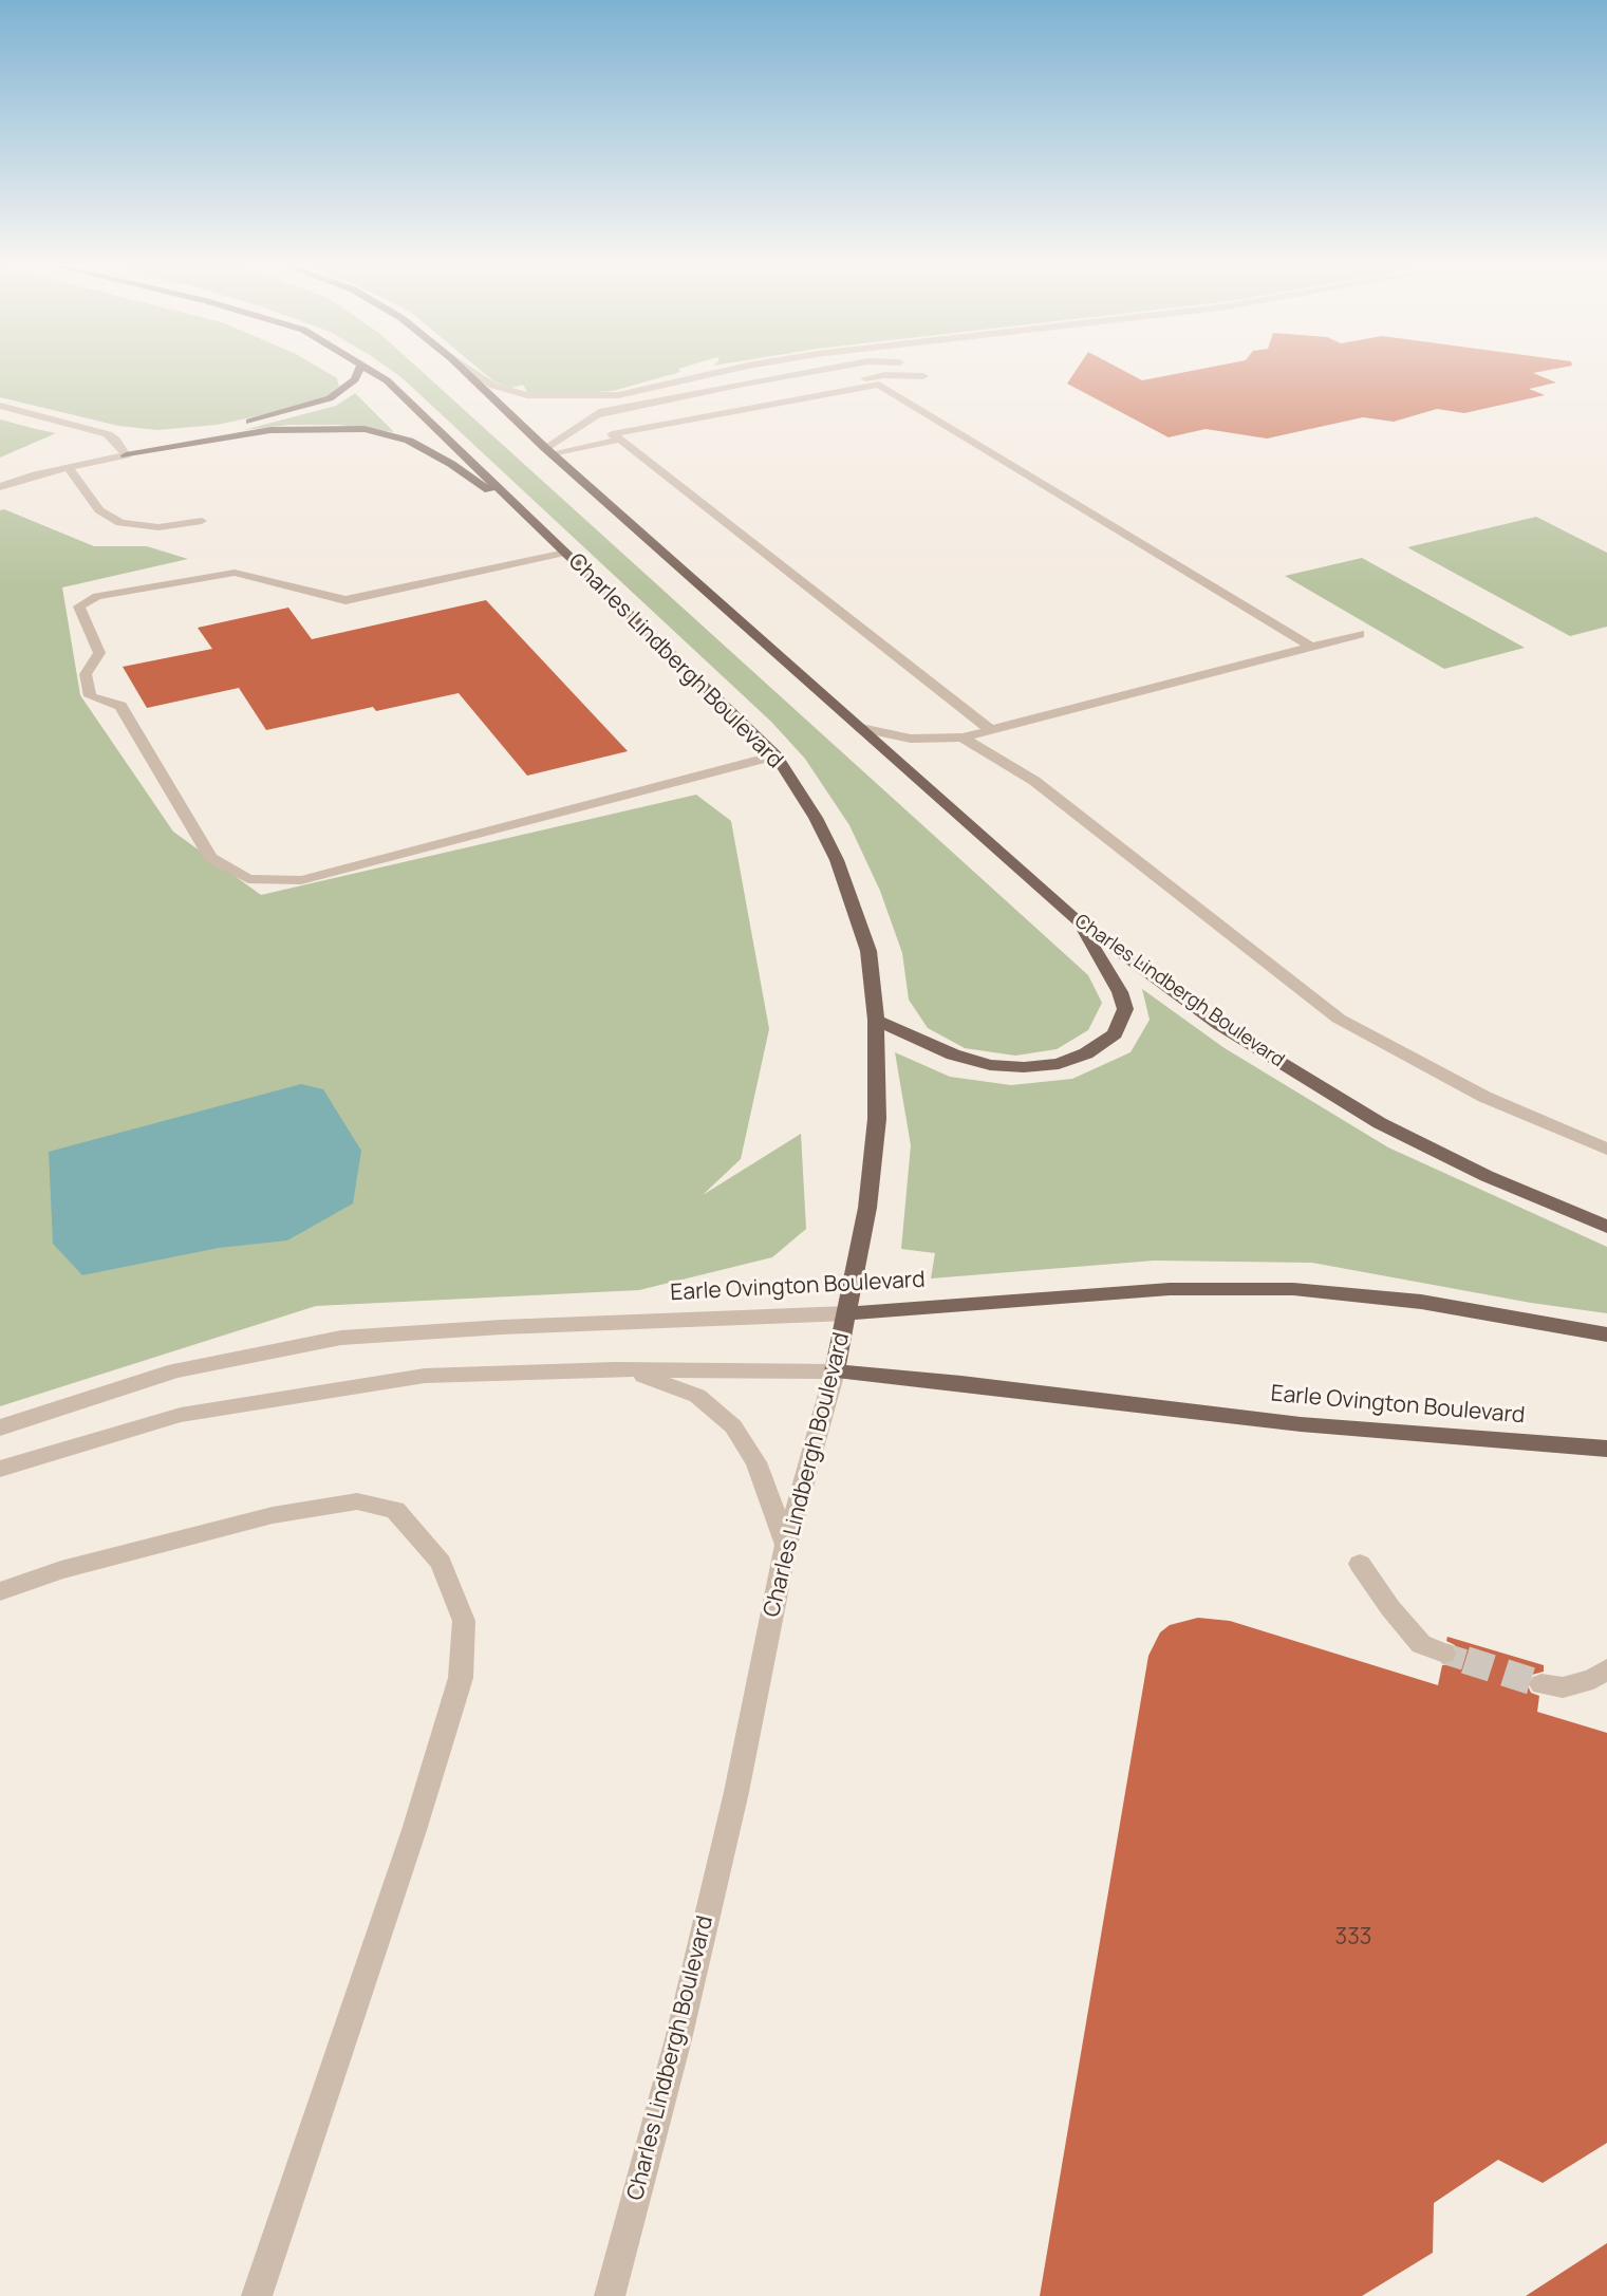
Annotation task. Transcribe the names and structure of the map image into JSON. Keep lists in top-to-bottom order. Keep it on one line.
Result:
{"streets":{"main road":["Charles Lindbergh Boulevard","Earle Ovington Boulevard"]},"crossings":[["Charles Lindbergh Boulevard","Earle Ovington Boulevard"]],"house_numbers":["333"]}
